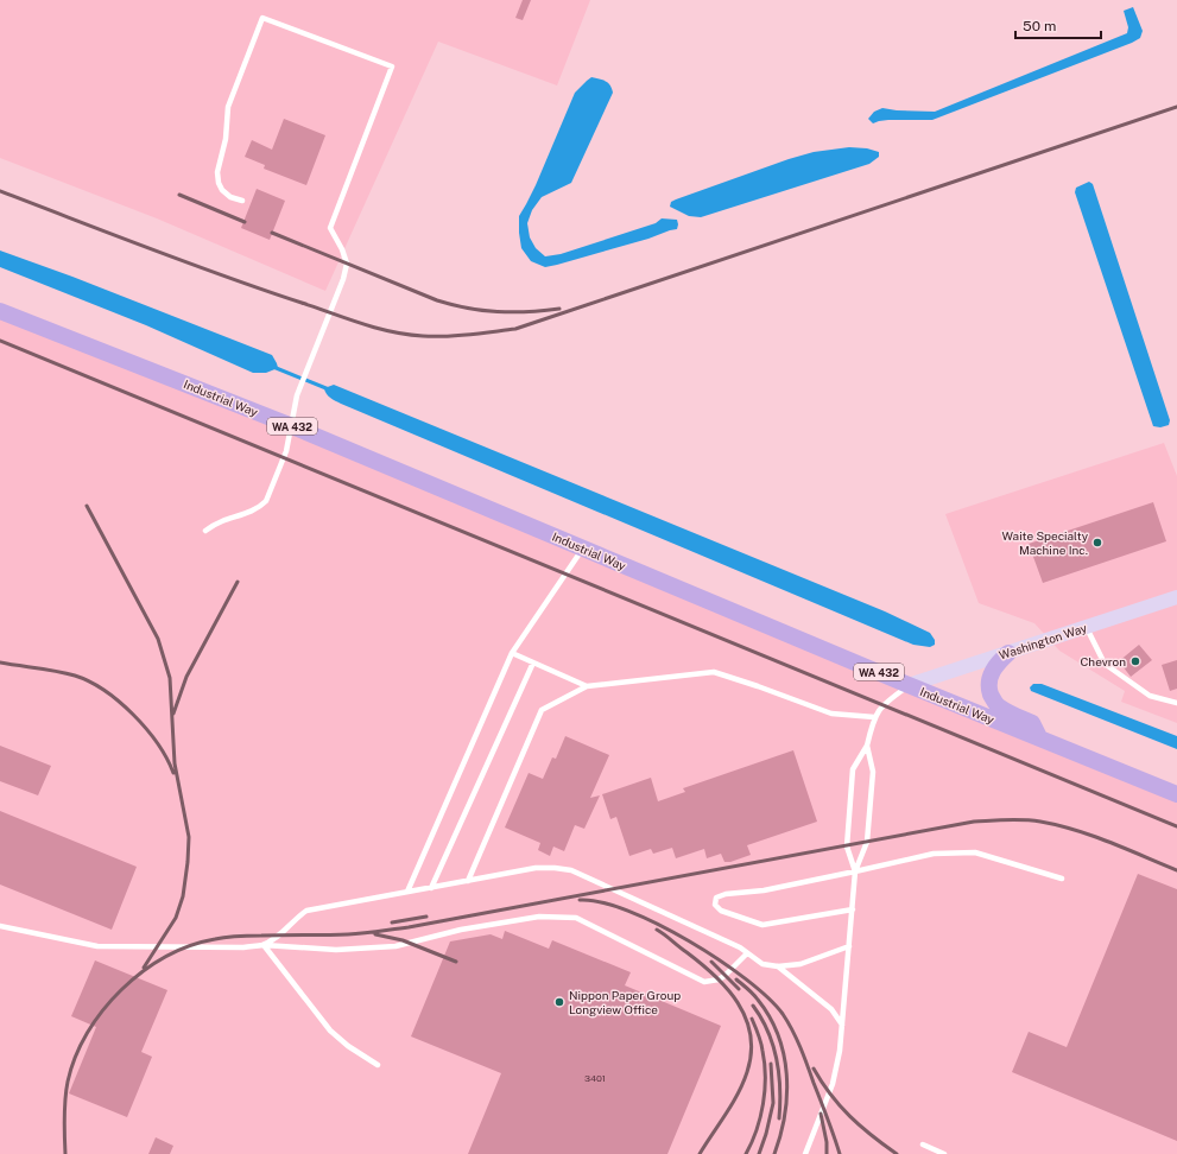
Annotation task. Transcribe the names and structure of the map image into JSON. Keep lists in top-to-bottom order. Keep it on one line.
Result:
{"streets":{"main road":["Industrial Way","WA 432","Washington Way"]},"crossings":[["Industrial Way","Washington Way"]],"places":["Waite Specialty Machine Inc.","Chevron","Nippon Paper Group Longview Office"],"house_numbers":["3401"],"scale_bar":"50 m"}
